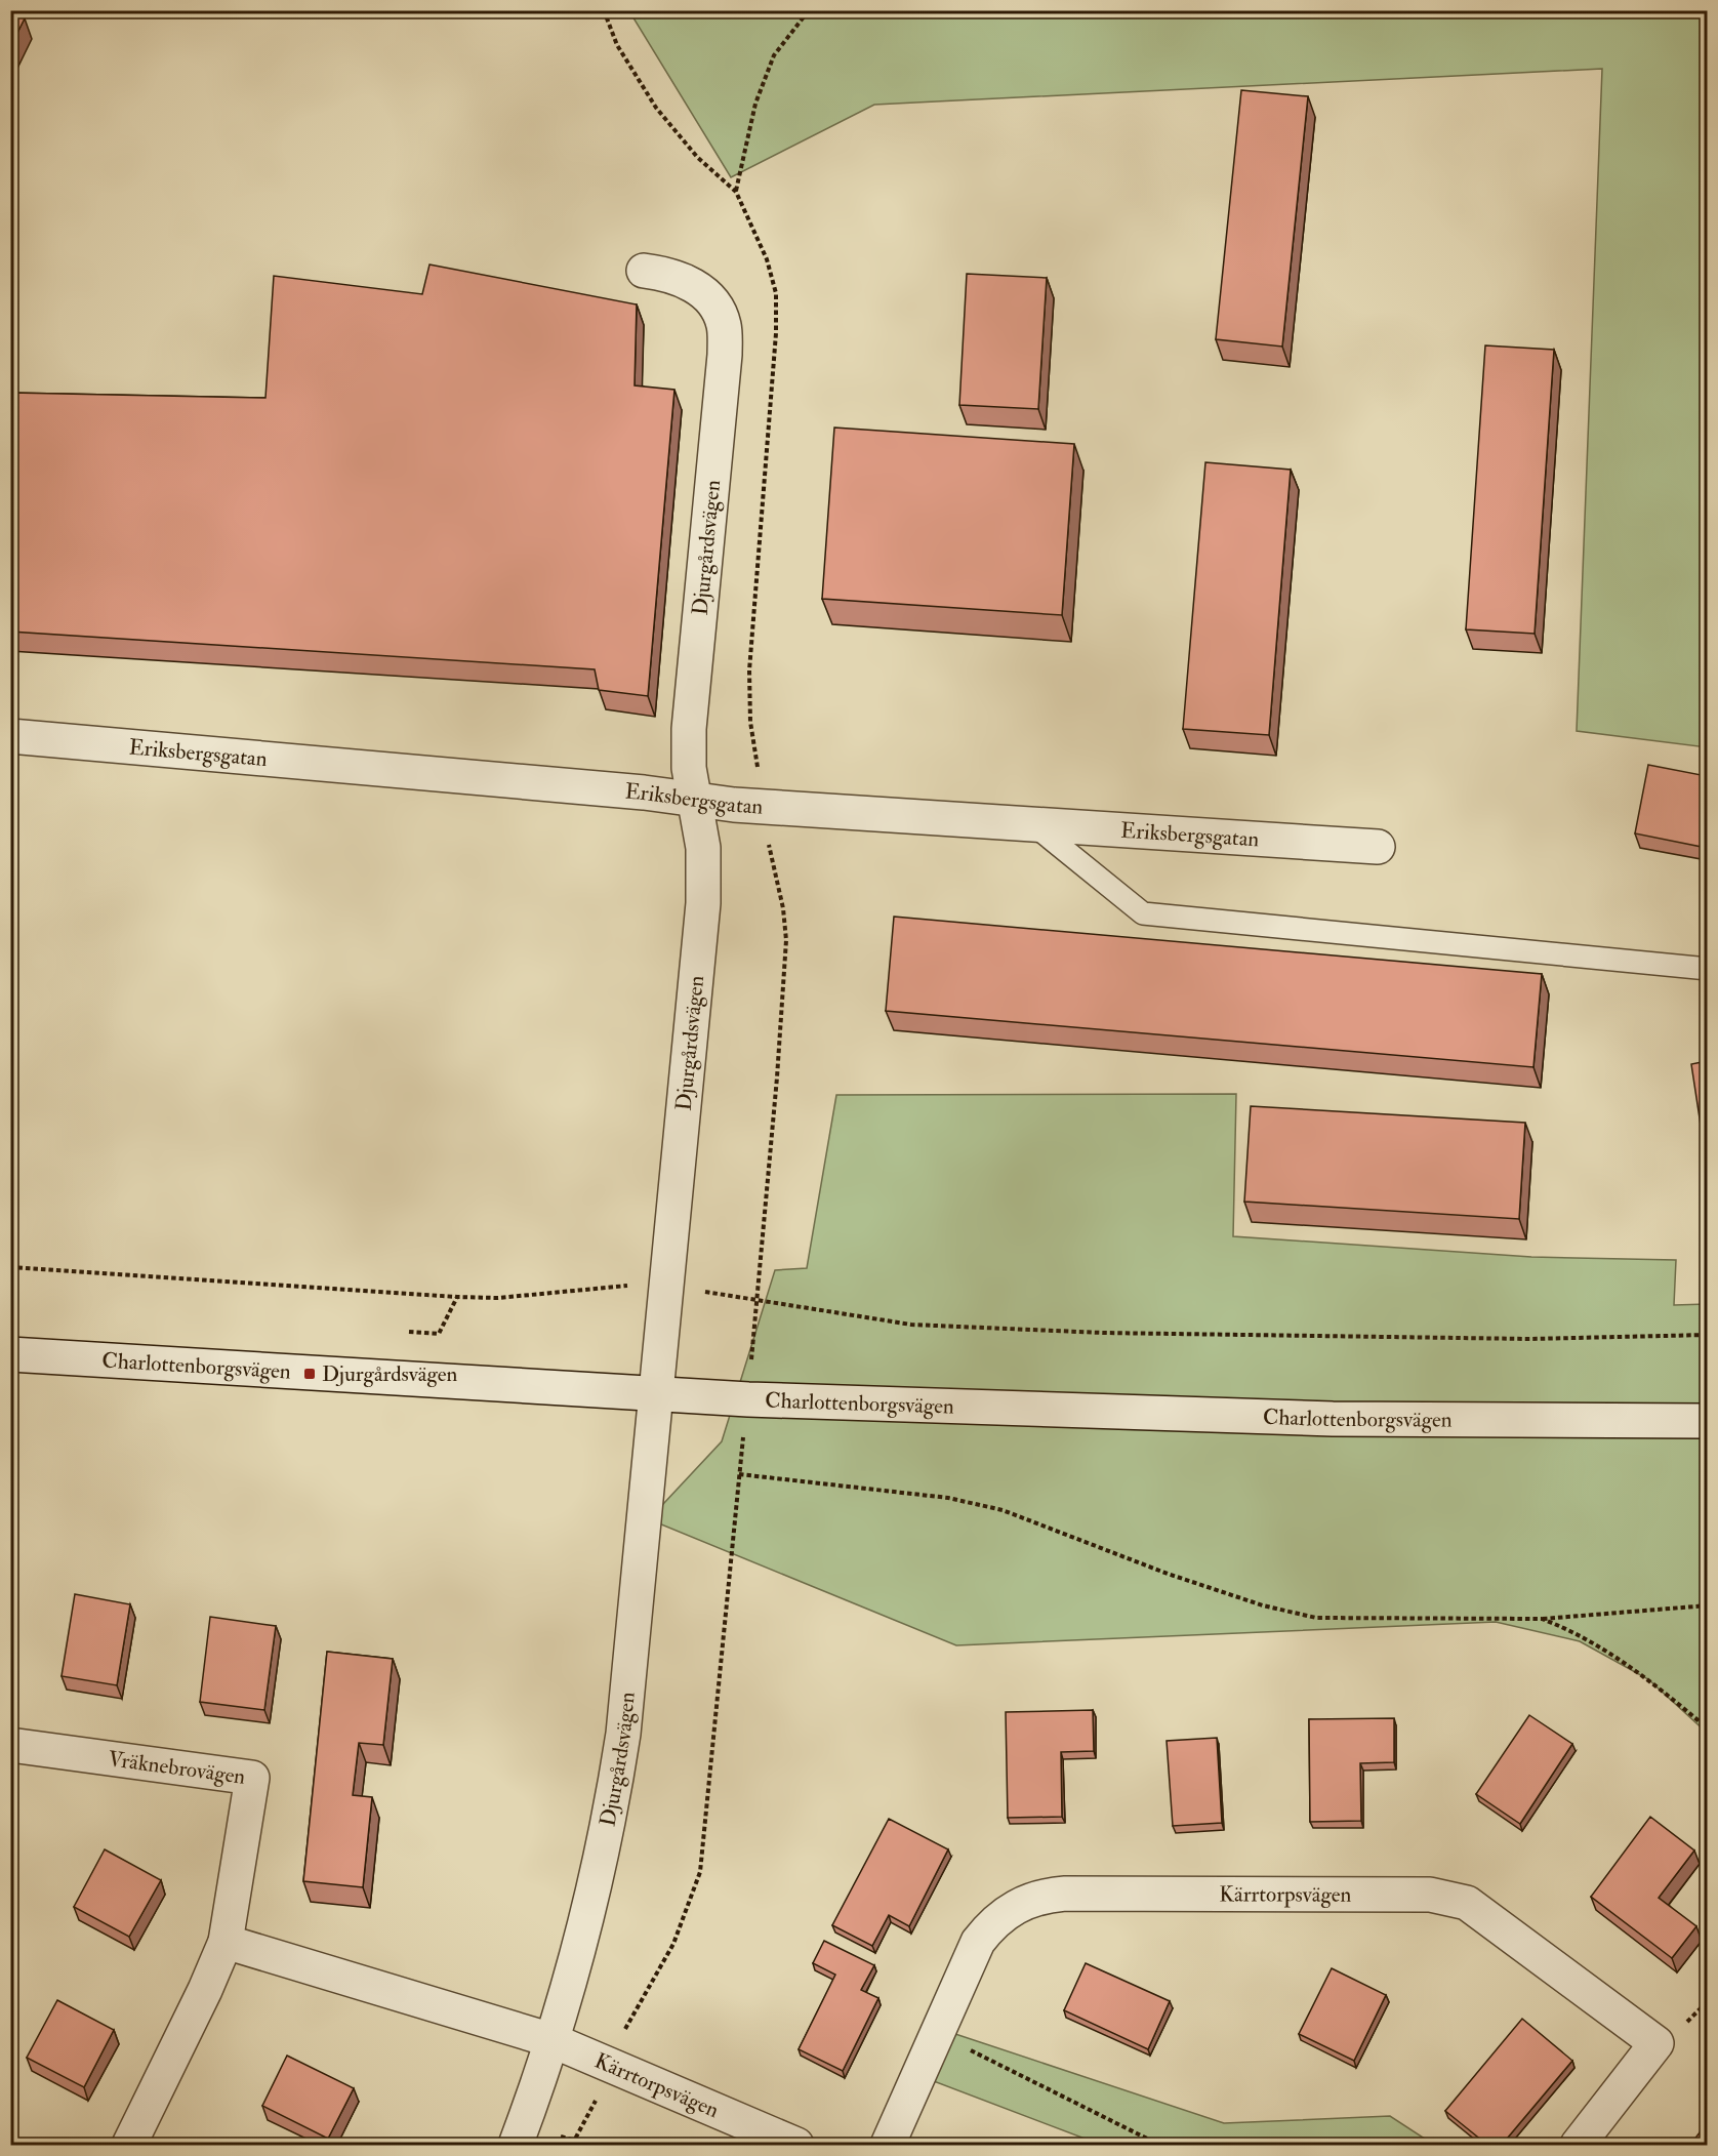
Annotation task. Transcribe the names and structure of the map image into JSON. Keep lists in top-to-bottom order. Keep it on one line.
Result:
{"streets":{"street":["Djurgårdsvägen","Eriksbergsgatan","Charlottenborgsvägen","Vräknebrovägen","Kärrtorpsvägen"]},"crossings":[["Djurgårdsvägen","Eriksbergsgatan"],["Djurgårdsvägen","Charlottenborgsvägen"],["Djurgårdsvägen","Kärrtorpsvägen"]],"places":{"transit":["Djurgårdsvägen"]}}
